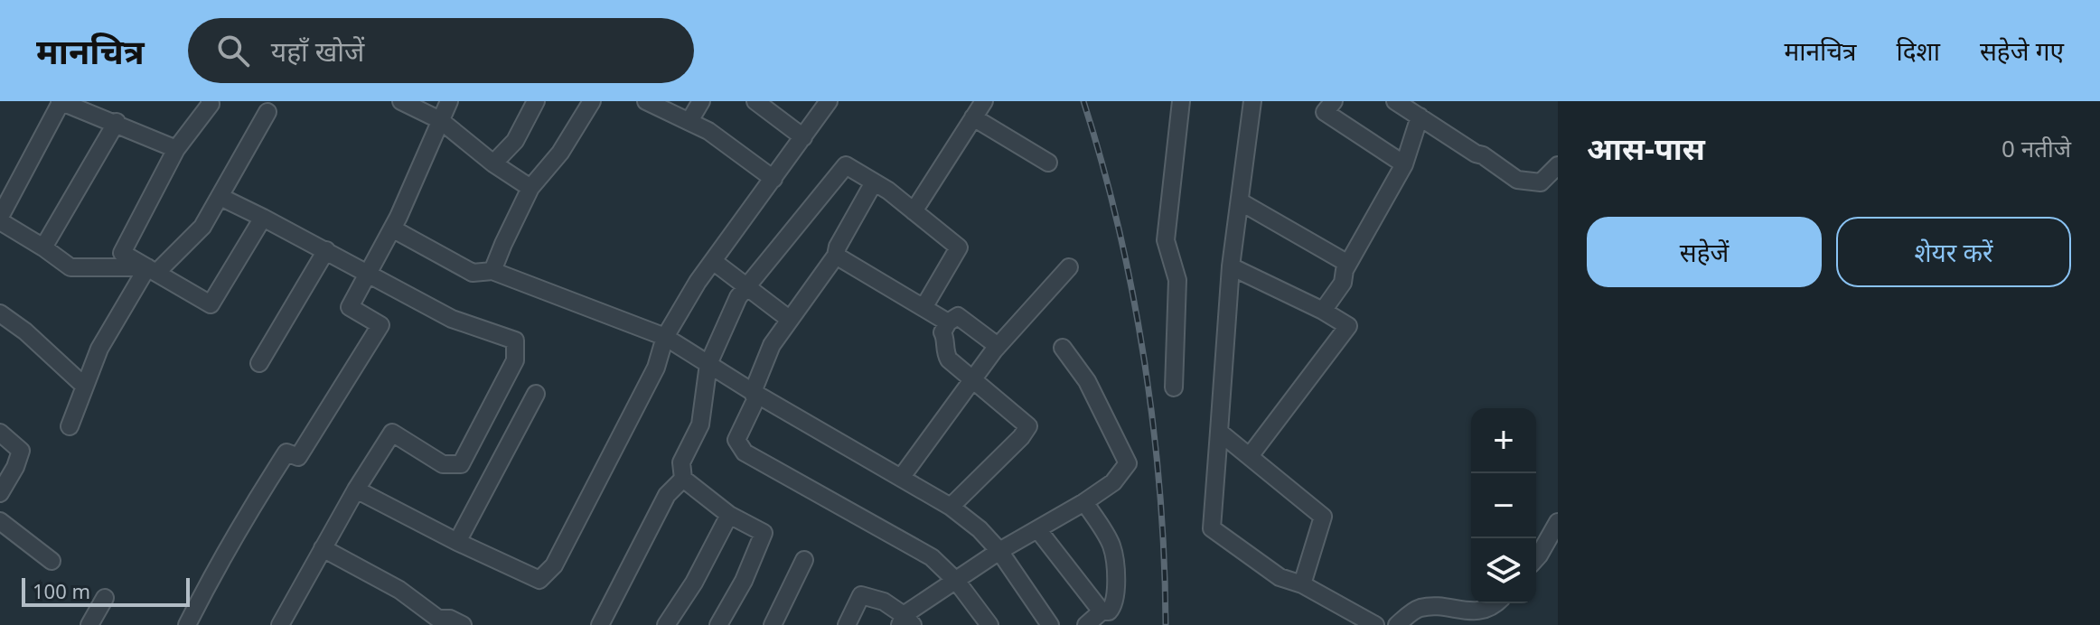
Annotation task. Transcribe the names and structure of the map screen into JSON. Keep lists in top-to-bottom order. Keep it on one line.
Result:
{"scale_bar":"100 m","page":{"header":"मानचित्र","search":"यहाँ खोजें","nav":["मानचित्र","दिशा","सहेजे गए"],"heading":["आस-पास","0 नतीजे"],"buttons":["सहेजें","शेयर करें"],"map_buttons":["+","−"],"scale":"100 m"}}
